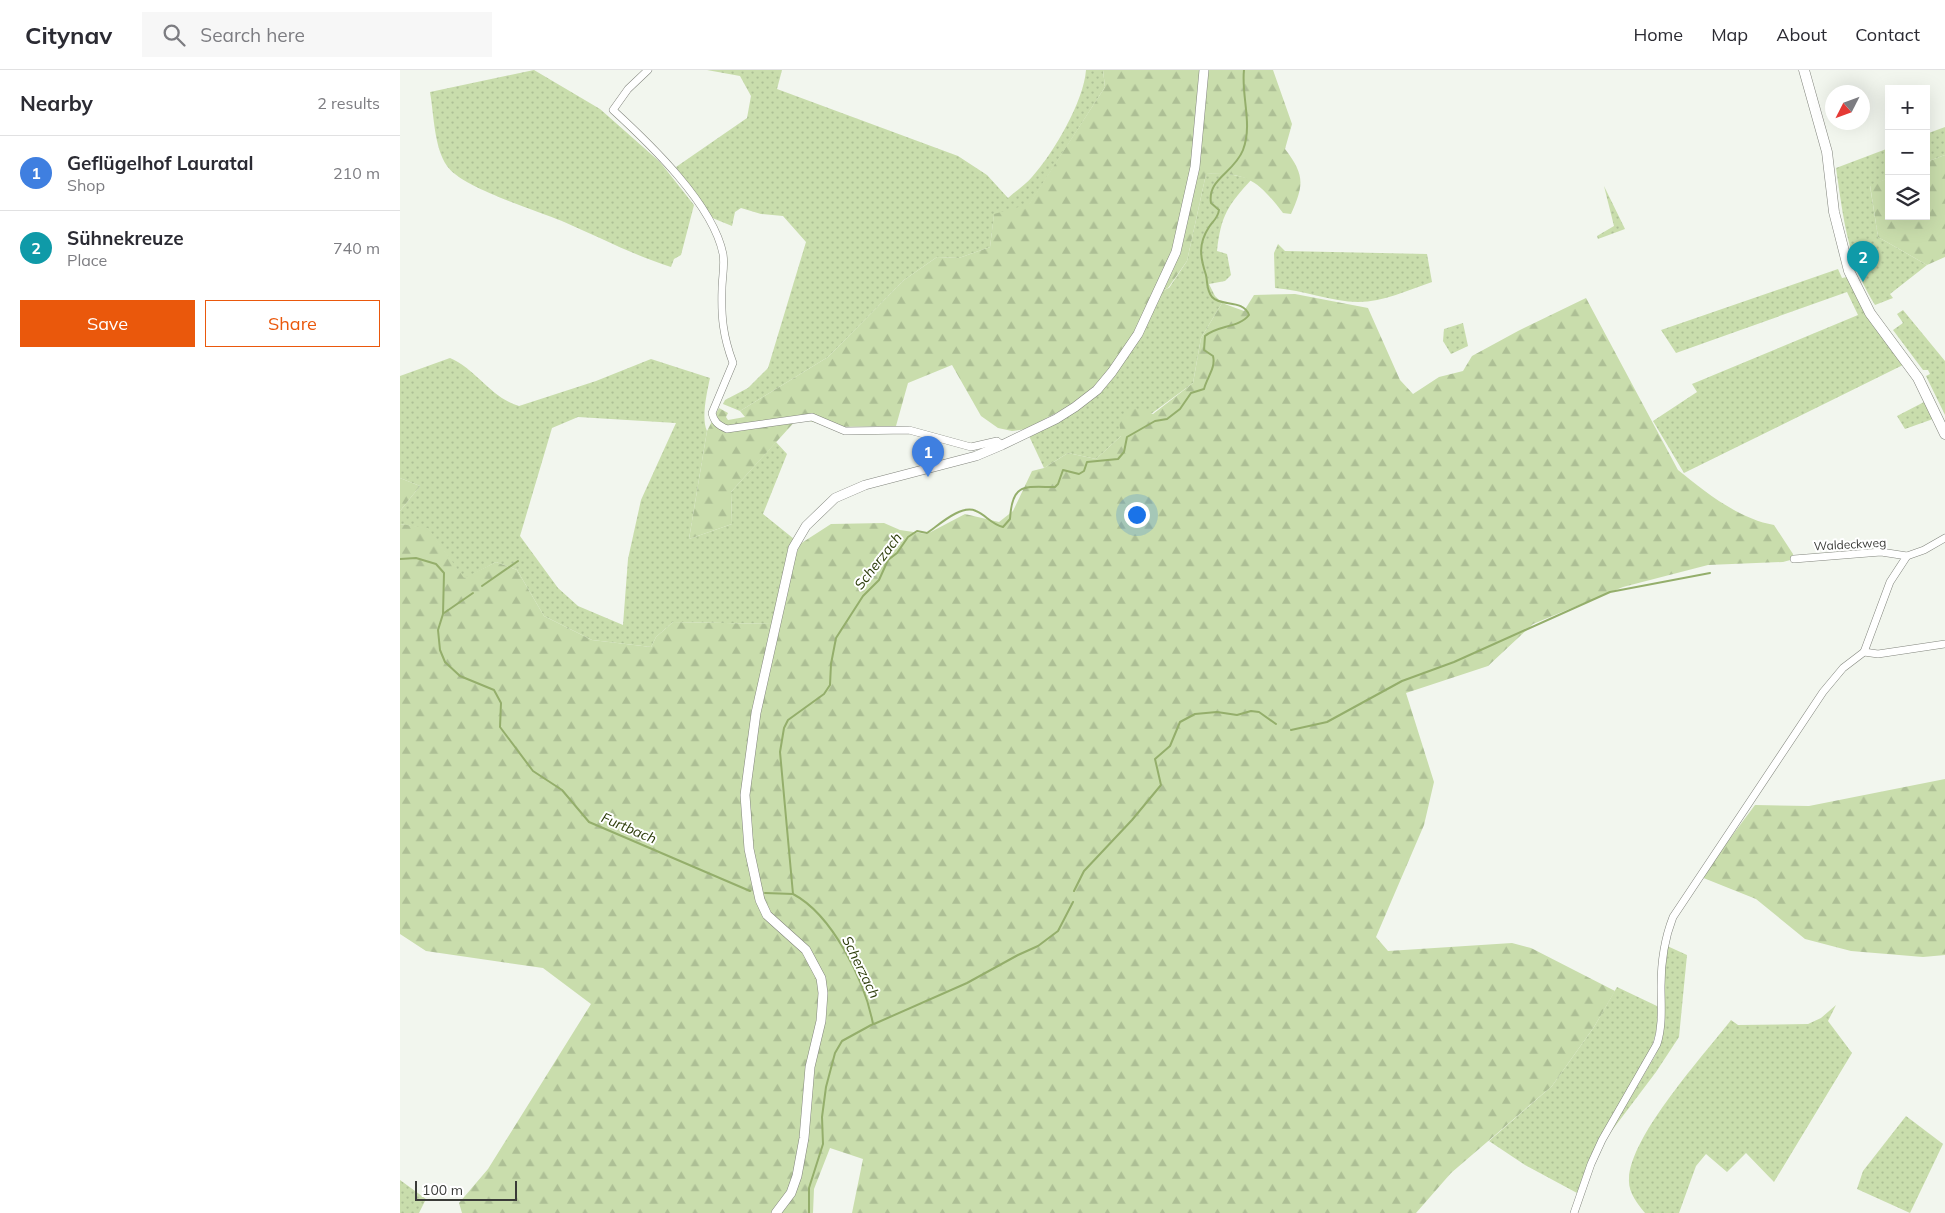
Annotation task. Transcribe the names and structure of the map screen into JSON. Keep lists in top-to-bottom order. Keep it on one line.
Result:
{"streets":{"street":["Waldeckweg"]},"water":["Scherzach","Furtbach"],"scale_bar":"100 m","north":"bottom left","page":{"header":"Citynav","search":"Search here","nav":["Home","Map","About","Contact"],"heading":["Nearby","2 results"],"map_buttons":["+","−"],"list":[{"mark":"1","name":"Geflügelhof Lauratal","note":"Shop","value":"210 m"},{"mark":"2","name":"Sühnekreuze","note":"Place","value":"740 m"}],"pins":["2","1"],"buttons":["Save","Share"],"scale":"100 m"}}
